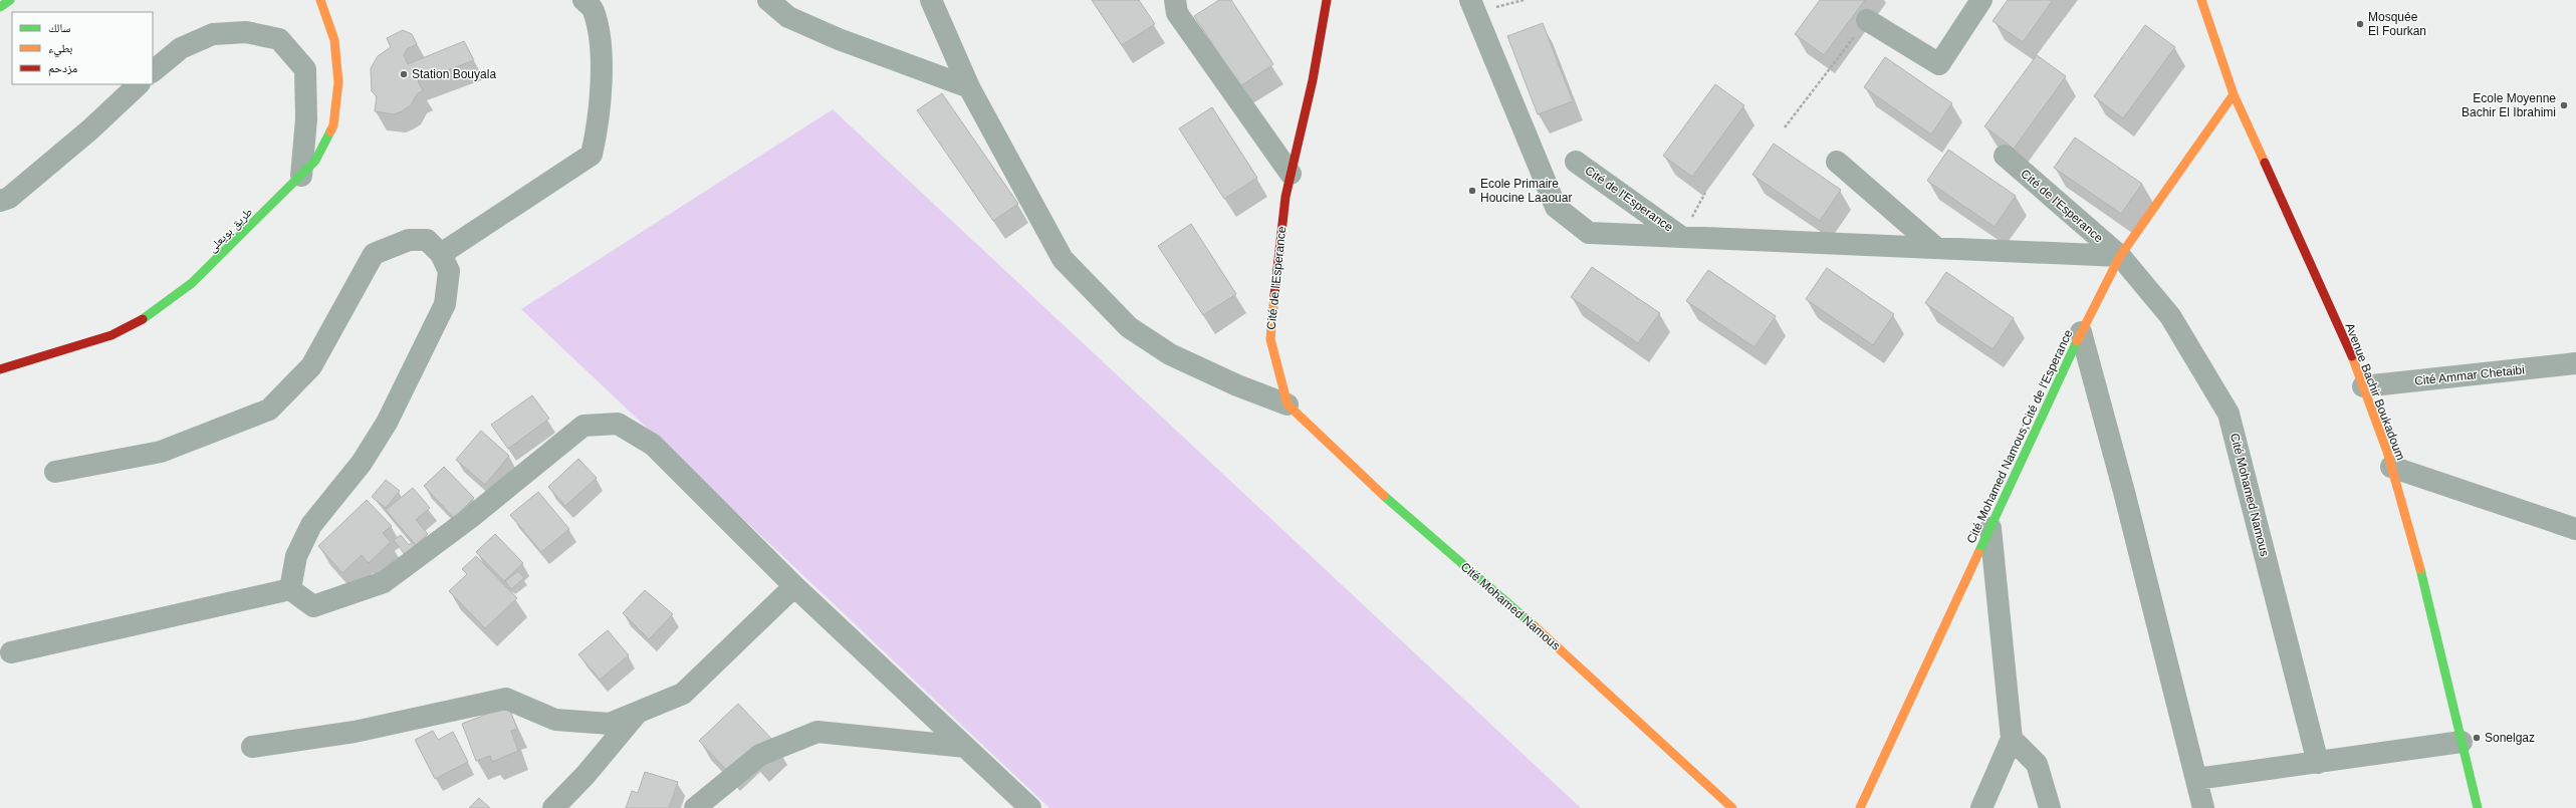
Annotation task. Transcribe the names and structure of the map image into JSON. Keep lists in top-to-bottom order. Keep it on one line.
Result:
{"streets":{"main road":["Cité de l'Esperance","طريق بويعلى","Avenue Bachir Boukadoum","Cité Mohamed Namous;Cité de l'Esperance","Cité Mohamed Namous"],"street":["Cité Ammar Chetaibi"]},"crossings":[["Cité de l'Esperance","Cité Mohamed Namous;Cité de l'Esperance"],["Cité de l'Esperance","Cité Mohamed Namous"],["Cité Ammar Chetaibi","Avenue Bachir Boukadoum"],["Avenue Bachir Boukadoum","Cité Mohamed Namous;Cité de l'Esperance"],["Cité Mohamed Namous;Cité de l'Esperance","Cité Mohamed Namous"]],"places":["Mosquée El Fourkan","Station Bouyala","Ecole Moyenne Bachir El Ibrahimi","Ecole Primaire Houcine Laaouar","Sonelgaz"],"legend":["سالك","بطيء","مزدحم"]}
